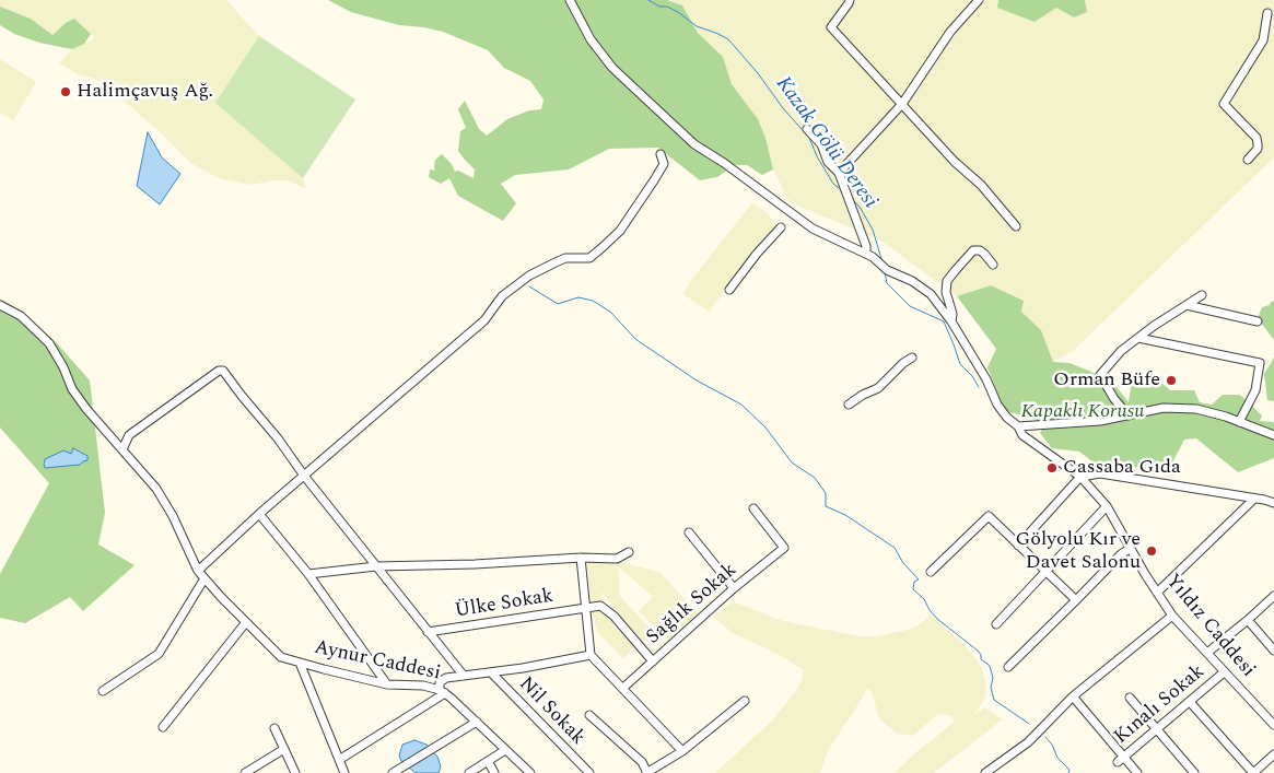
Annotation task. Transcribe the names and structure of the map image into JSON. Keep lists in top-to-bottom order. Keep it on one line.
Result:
{"streets":{"street":["Ülke Sokak","Sağlık Sokak","Yıldız Caddesi","Aynur Caddesi","Kınalı Sokak","Nil Sokak"]},"crossings":[["Yıldız Caddesi","Kınalı Sokak"]],"water":["Kazak Gölü Deresi"],"parks":["Kapaklı Korusu"],"places":["Halimçavuş Ağ.","Orman Büfe","Cassaba Gıda","Gölyolu Kır ve Davet Salonu"]}
